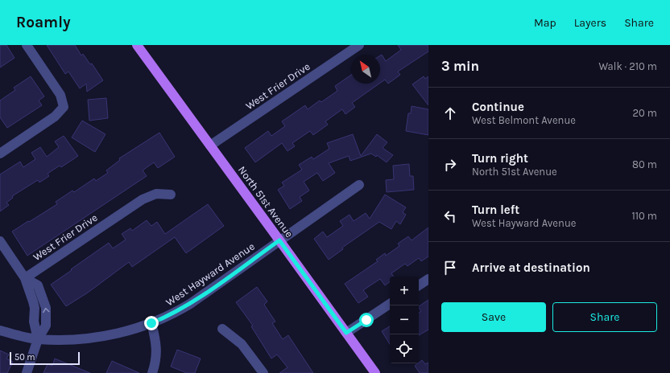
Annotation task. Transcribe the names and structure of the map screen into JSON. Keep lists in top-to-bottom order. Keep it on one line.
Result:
{"streets":{"main road":["North 51st Avenue"],"street":["West Frier Drive","West Hayward Avenue"]},"crossings":[["West Frier Drive","North 51st Avenue"],["North 51st Avenue","West Hayward Avenue"]],"scale_bar":"50 m","north":"top left","page":{"header":"Roamly","nav":["Map","Layers","Share"],"heading":["3 min","Walk · 210 m"],"list":[["Continue","West Belmont Avenue","20 m"],["Turn right","North 51st Avenue","80 m"],["Turn left","West Hayward Avenue","110 m"],"Arrive at destination"],"map_buttons":["+","−"],"buttons":["Save","Share"],"scale":"50 m"}}
